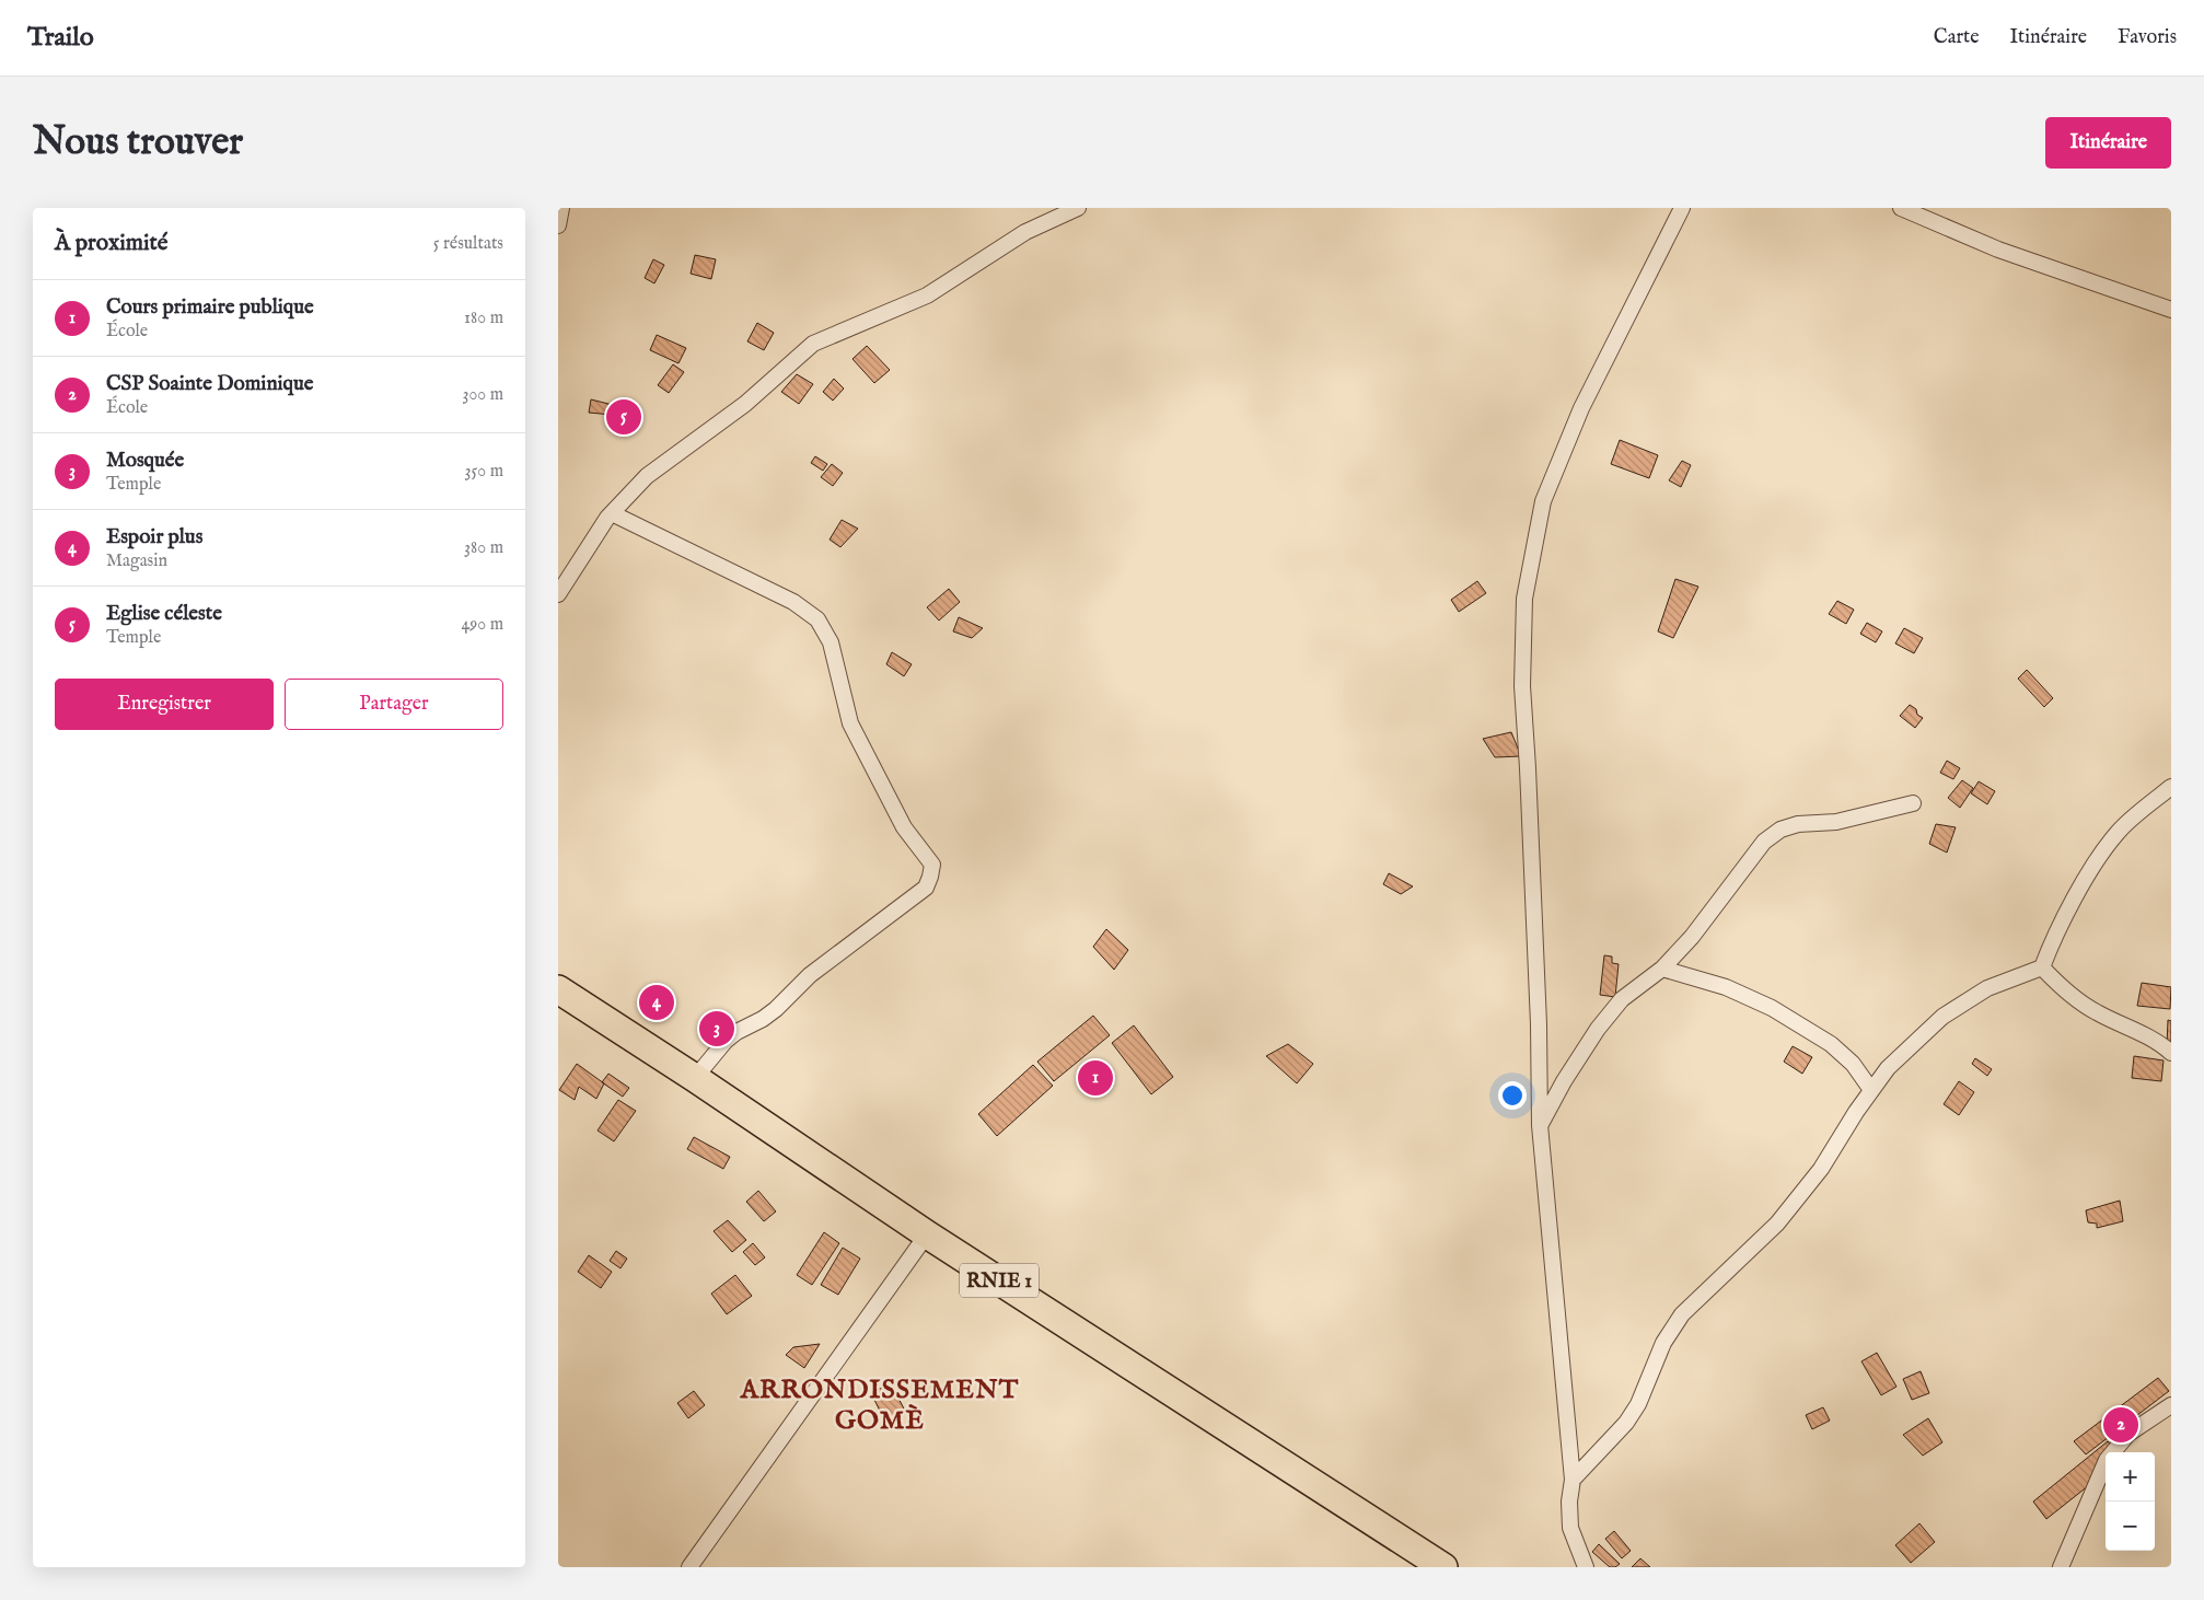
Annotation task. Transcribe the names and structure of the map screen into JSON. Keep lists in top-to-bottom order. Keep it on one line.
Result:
{"streets":{"highway":["RNIE 1"]},"districts":["ARRONDISSEMENT GOMÈ"],"page":{"header":"Trailo","nav":["Carte","Itinéraire","Favoris"],"buttons":["Itinéraire",["Enregistrer","Partager"]],"title":"Nous trouver","heading":["À proximité","5 résultats"],"list":[{"mark":"1","name":"Cours primaire publique","note":"École","value":"180 m"},{"mark":"2","name":"CSP Soainte Dominique","note":"École","value":"300 m"},{"mark":"3","name":"Mosquée","note":"Temple","value":"350 m"},{"mark":"4","name":"Espoir plus","note":"Magasin","value":"380 m"},{"mark":"5","name":"Eglise céleste","note":"Temple","value":"490 m"}],"pins":["5","4","3","1","2"],"map_buttons":["+","−"]}}
